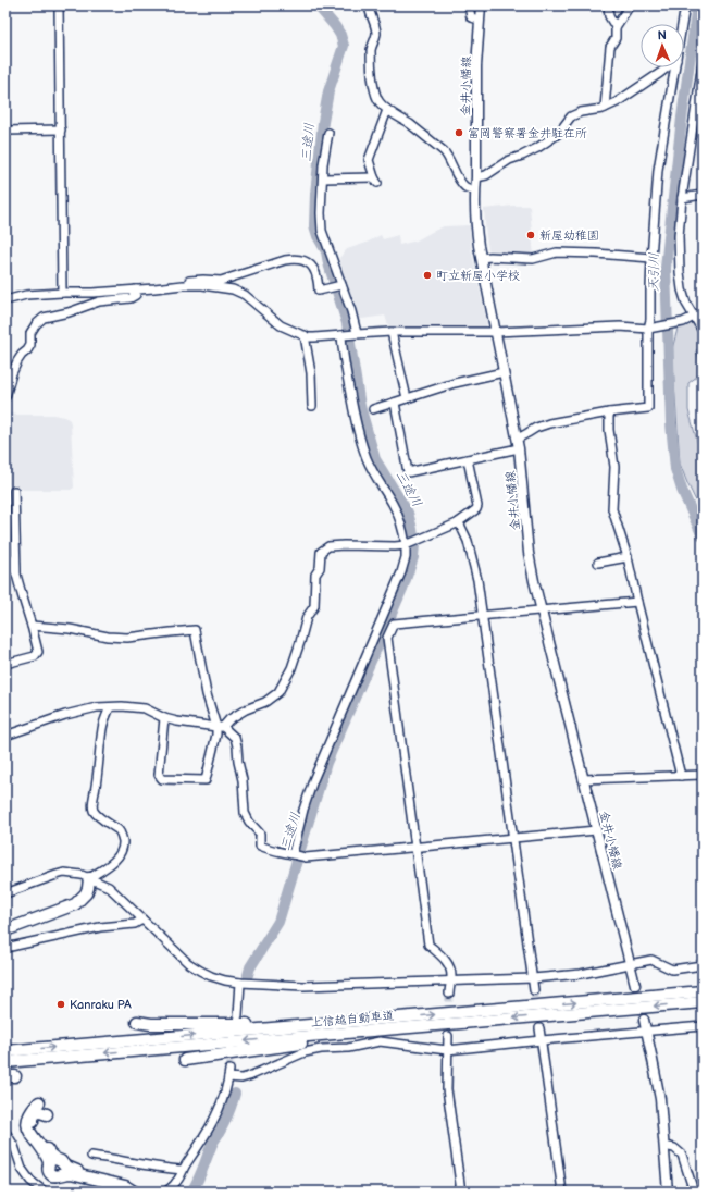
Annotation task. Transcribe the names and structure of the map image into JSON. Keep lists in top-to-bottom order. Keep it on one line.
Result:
{"streets":{"highway":["上信越自動車道"],"main road":["金井小幡線"]},"water":["三途川","天引川"],"places":["富岡警察署金井駐在所","新屋幼稚園","町立新屋小学校","Kanraku PA"],"north":"top"}
